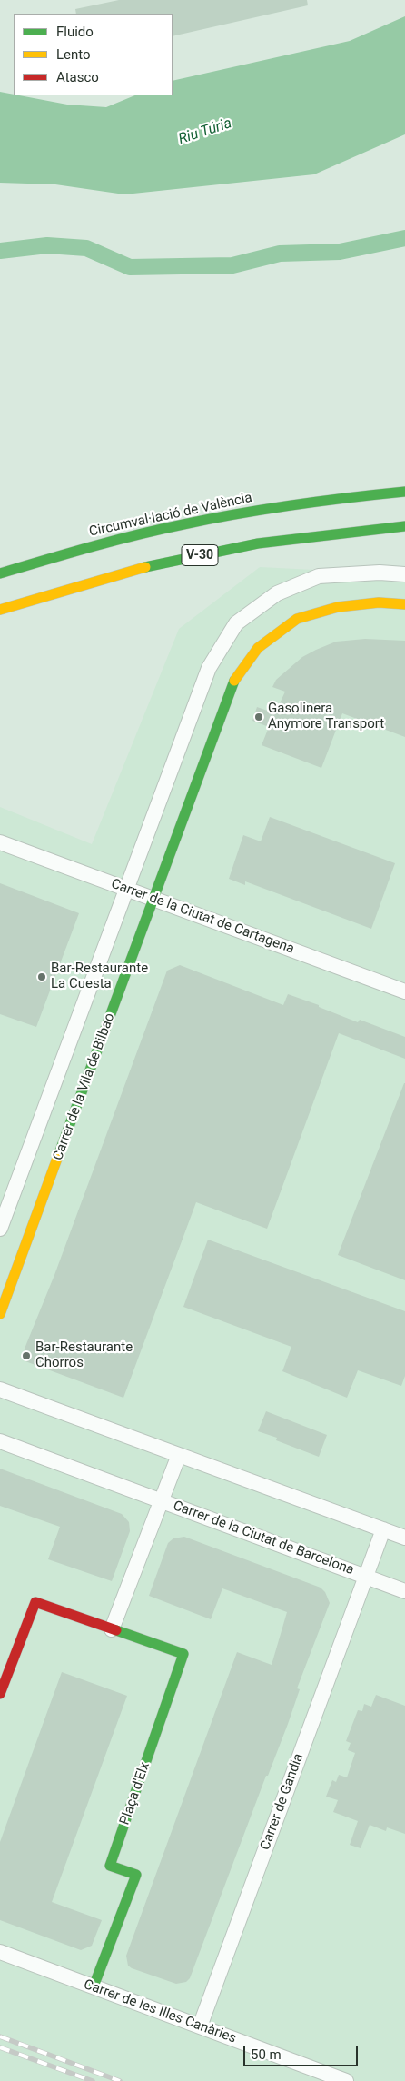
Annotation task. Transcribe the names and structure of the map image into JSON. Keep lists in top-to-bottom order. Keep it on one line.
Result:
{"streets":{"main road":["Circumval·lació de València","V-30","Carrer de la Vila de Bilbao","Plaça d'Elx"],"street":["Carrer de la Ciutat de Cartagena","Carrer de la Ciutat de Barcelona","Carrer de Gandia","Carrer de les Illes Canàries"]},"crossings":[["Carrer de la Ciutat de Cartagena","Carrer de la Vila de Bilbao"],["Carrer de la Ciutat de Barcelona","Carrer de Gandia"],["Plaça d'Elx","Carrer de les Illes Canàries"],["Carrer de Gandia","Carrer de les Illes Canàries"]],"water":["Riu Túria"],"places":["Gasolinera Anymore Transport","Bar-Restaurante La Cuesta","Bar-Restaurante Chorros"],"legend":["Fluido","Lento","Atasco"],"scale_bar":"50 m"}
